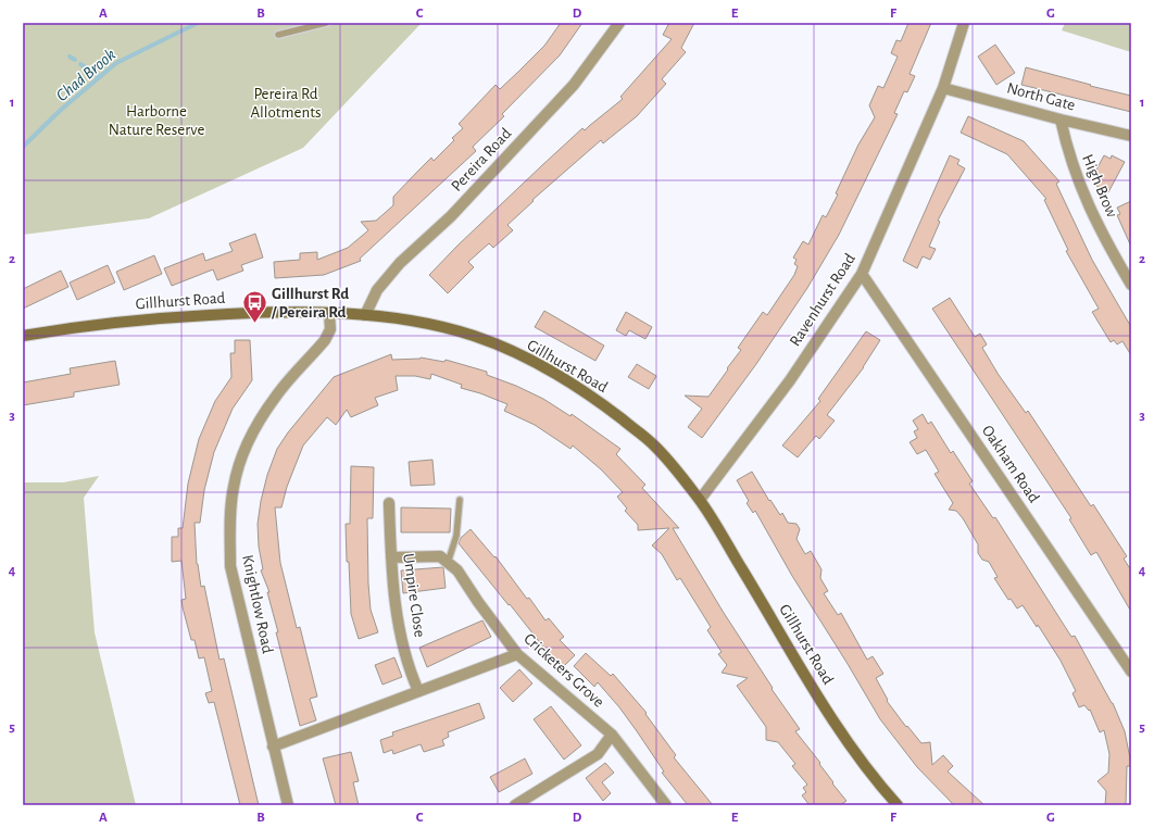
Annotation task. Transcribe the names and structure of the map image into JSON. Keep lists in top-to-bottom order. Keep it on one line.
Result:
{"streets":{"street":["North Gate","Pereira Road","High Brow","Ravenhurst Road","Gillhurst Road","Oakham Road","Umpire Close","Knightlow Road","Cricketers Grove"]},"crossings":[["North Gate","High Brow"],["North Gate","Ravenhurst Road"],["Pereira Road","Gillhurst Road"],["Ravenhurst Road","Gillhurst Road"],["Ravenhurst Road","Oakham Road"],["Gillhurst Road","Knightlow Road"],["Umpire Close","Cricketers Grove"]],"water":["Chad Brook"],"parks":["Pereira Rd Allotments","Harborne Nature Reserve"],"places":{"bus stop":["Gillhurst Rd / Pereira Rd"]},"grid":{"columns":["A","B","C","D","E","F","G"],"rows":["1","2","3","4","5"]}}
